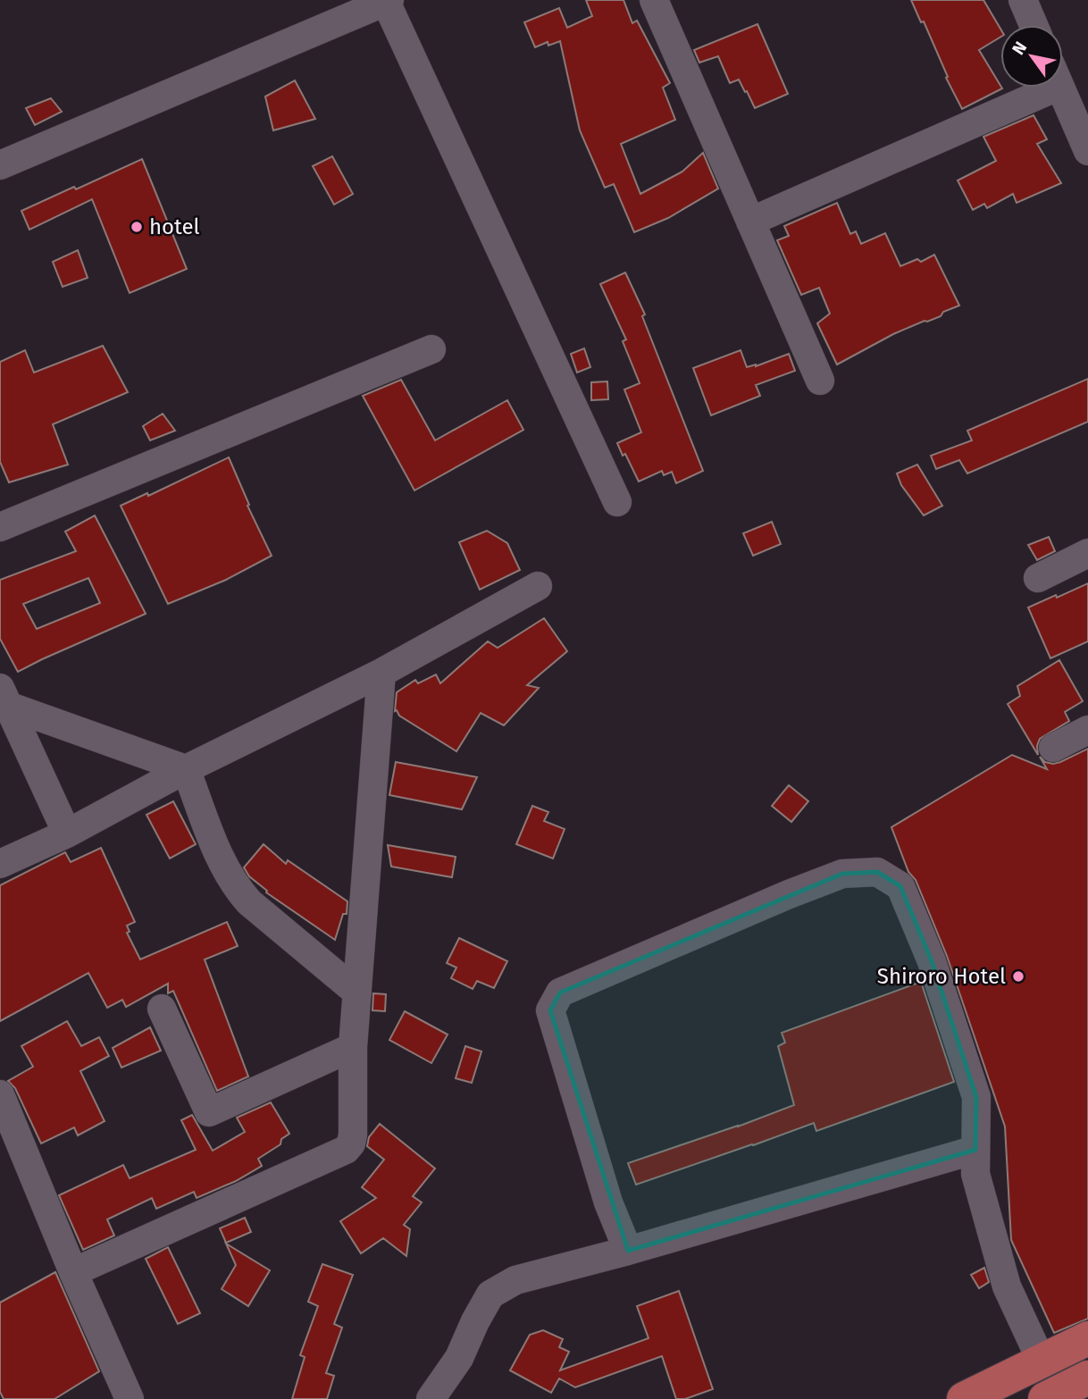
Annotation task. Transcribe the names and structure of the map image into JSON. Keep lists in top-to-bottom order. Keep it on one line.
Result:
{"places":["hotel","Shiroro Hotel"],"north":"top left"}
